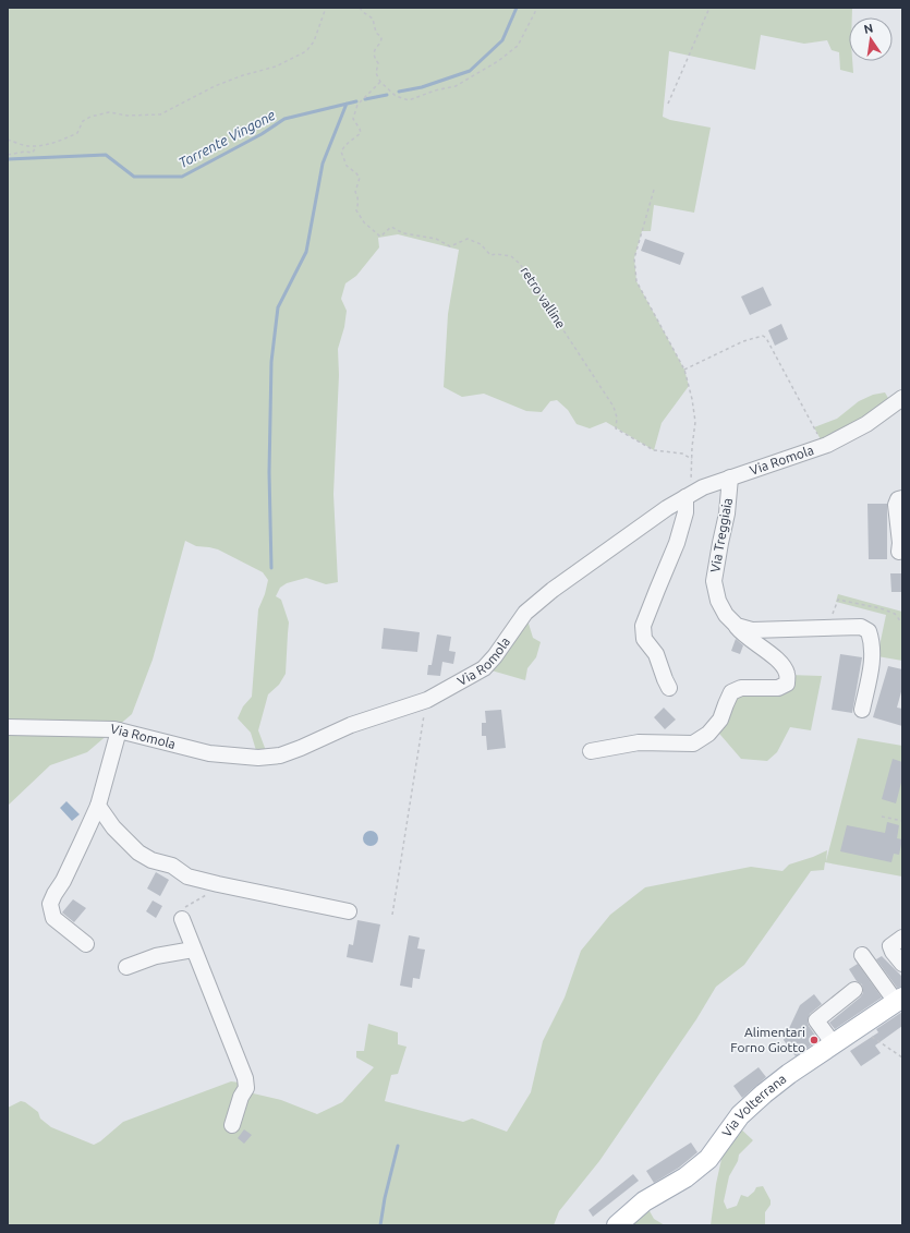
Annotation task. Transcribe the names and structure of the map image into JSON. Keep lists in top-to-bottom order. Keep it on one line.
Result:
{"streets":{"main road":["Via Volterrana"],"street":["Via Romola","Via Treggiaia"],"path":["retro valline"]},"crossings":[["Via Romola","Via Treggiaia"]],"water":["Torrente Vingone"],"places":["Alimentari Forno Giotto"],"north":"top"}
